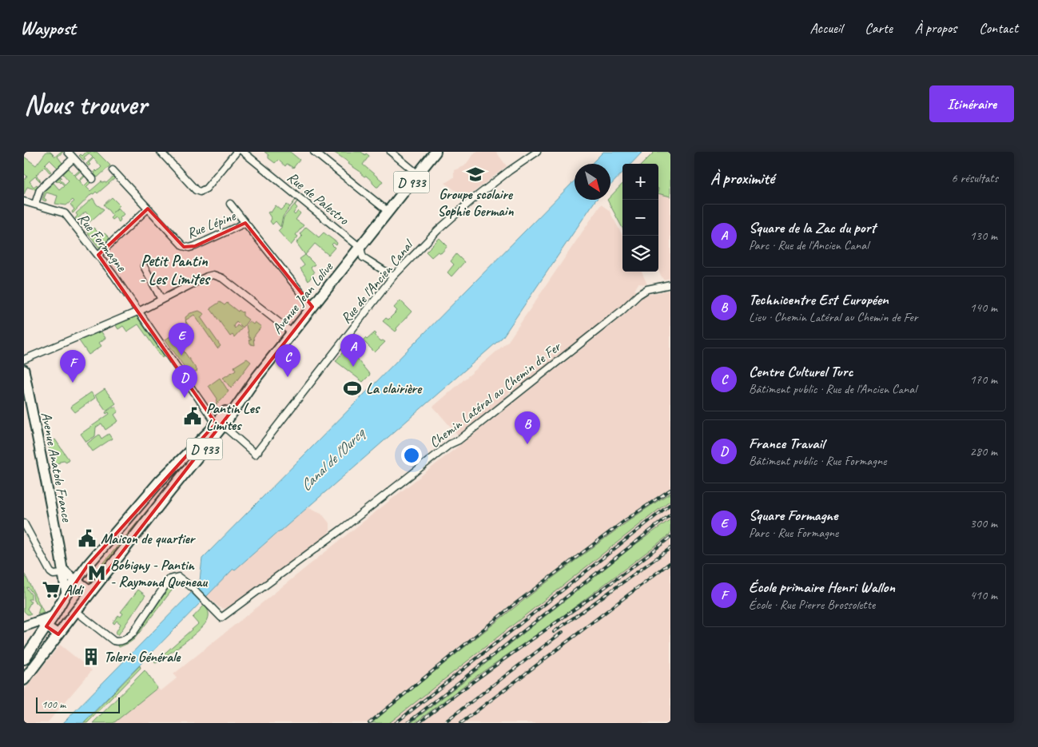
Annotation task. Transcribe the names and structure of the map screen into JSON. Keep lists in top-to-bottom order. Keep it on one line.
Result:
{"streets":{"main road":["D 933","Avenue Jean Lolive"],"street":["Rue de Palestro","Rue Lépine","Rue Formagne","Rue de l'Ancien Canal","Chemin Latéral au Chemin de Fer","Avenue Anatole France"]},"crossings":[["D 933","Rue Formagne"],["D 933","Avenue Jean Lolive"],["D 933","Chemin Latéral au Chemin de Fer"],["D 933","Avenue Anatole France"],["Rue de Palestro","Rue de l'Ancien Canal"],["Rue de Palestro","Avenue Jean Lolive"],["Rue Lépine","Avenue Jean Lolive"]],"districts":["Petit Pantin - Les Limites"],"water":["Canal de l'Ourcq"],"places":{"school or university":["Groupe scolaire Sophie Germain"],"sports":["La clairière"],"public building":["Pantin Les Limites","Maison de quartier"],"metro station":["Bobigny - Pantin - Raymond Queneau"],"supermarket":["Aldi"],"building":["Tolerie Générale"]},"scale_bar":"100 m","north":"bottom right","page":{"header":"Waypost","nav":["Accueil","Carte","À propos","Contact"],"buttons":"Itinéraire","title":"Nous trouver","heading":["À proximité","6 résultats"],"map_buttons":["+","−"],"list":[{"mark":"A","name":"Square de la Zac du port","note":"Parc · Rue de l'Ancien Canal","value":"130 m"},{"mark":"B","name":"Technicentre Est Européen","note":"Lieu · Chemin Latéral au Chemin de Fer","value":"140 m"},{"mark":"C","name":"Centre Culturel Turc","note":"Bâtiment public · Rue de l'Ancien Canal","value":"170 m"},{"mark":"D","name":"France Travail","note":"Bâtiment public · Rue Formagne","value":"280 m"},{"mark":"E","name":"Square Formagne","note":"Parc · Rue Formagne","value":"300 m"},{"mark":"F","name":"École primaire Henri Wallon","note":"École · Rue Pierre Brossolette","value":"410 m"}],"pins":["E","A","C","F","D","B"],"scale":"100 m"}}
